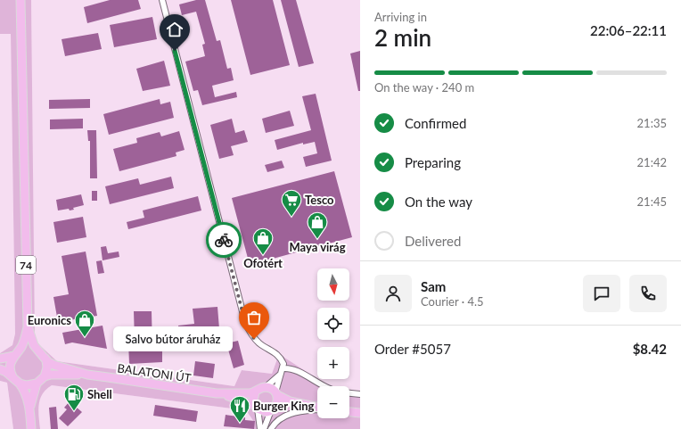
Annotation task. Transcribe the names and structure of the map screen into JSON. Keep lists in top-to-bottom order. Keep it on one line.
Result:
{"streets":{"main road":["74","BALATONI ÚT"]},"crossings":[["74","BALATONI ÚT"]],"places":{"supermarket":["Tesco"],"shop":["Maya virág","Ofotért","Euronics"],"other":["Salvo bútor áruház"],"fuel station":["Shell"],"restaurant":["Burger King"]},"north":"bottom","page":{"heading":["2 min","Arriving in","22:06–22:11"],"panel":["Sam","Courier · 4.5","Order #5057","$8.42"],"bar":"On the way · 240 m","list":[["Confirmed","21:35"],["Preparing","21:42"],["On the way","21:45"],"Delivered"],"map_buttons":["+","−"],"bubble":"Salvo bútor áruház"}}
